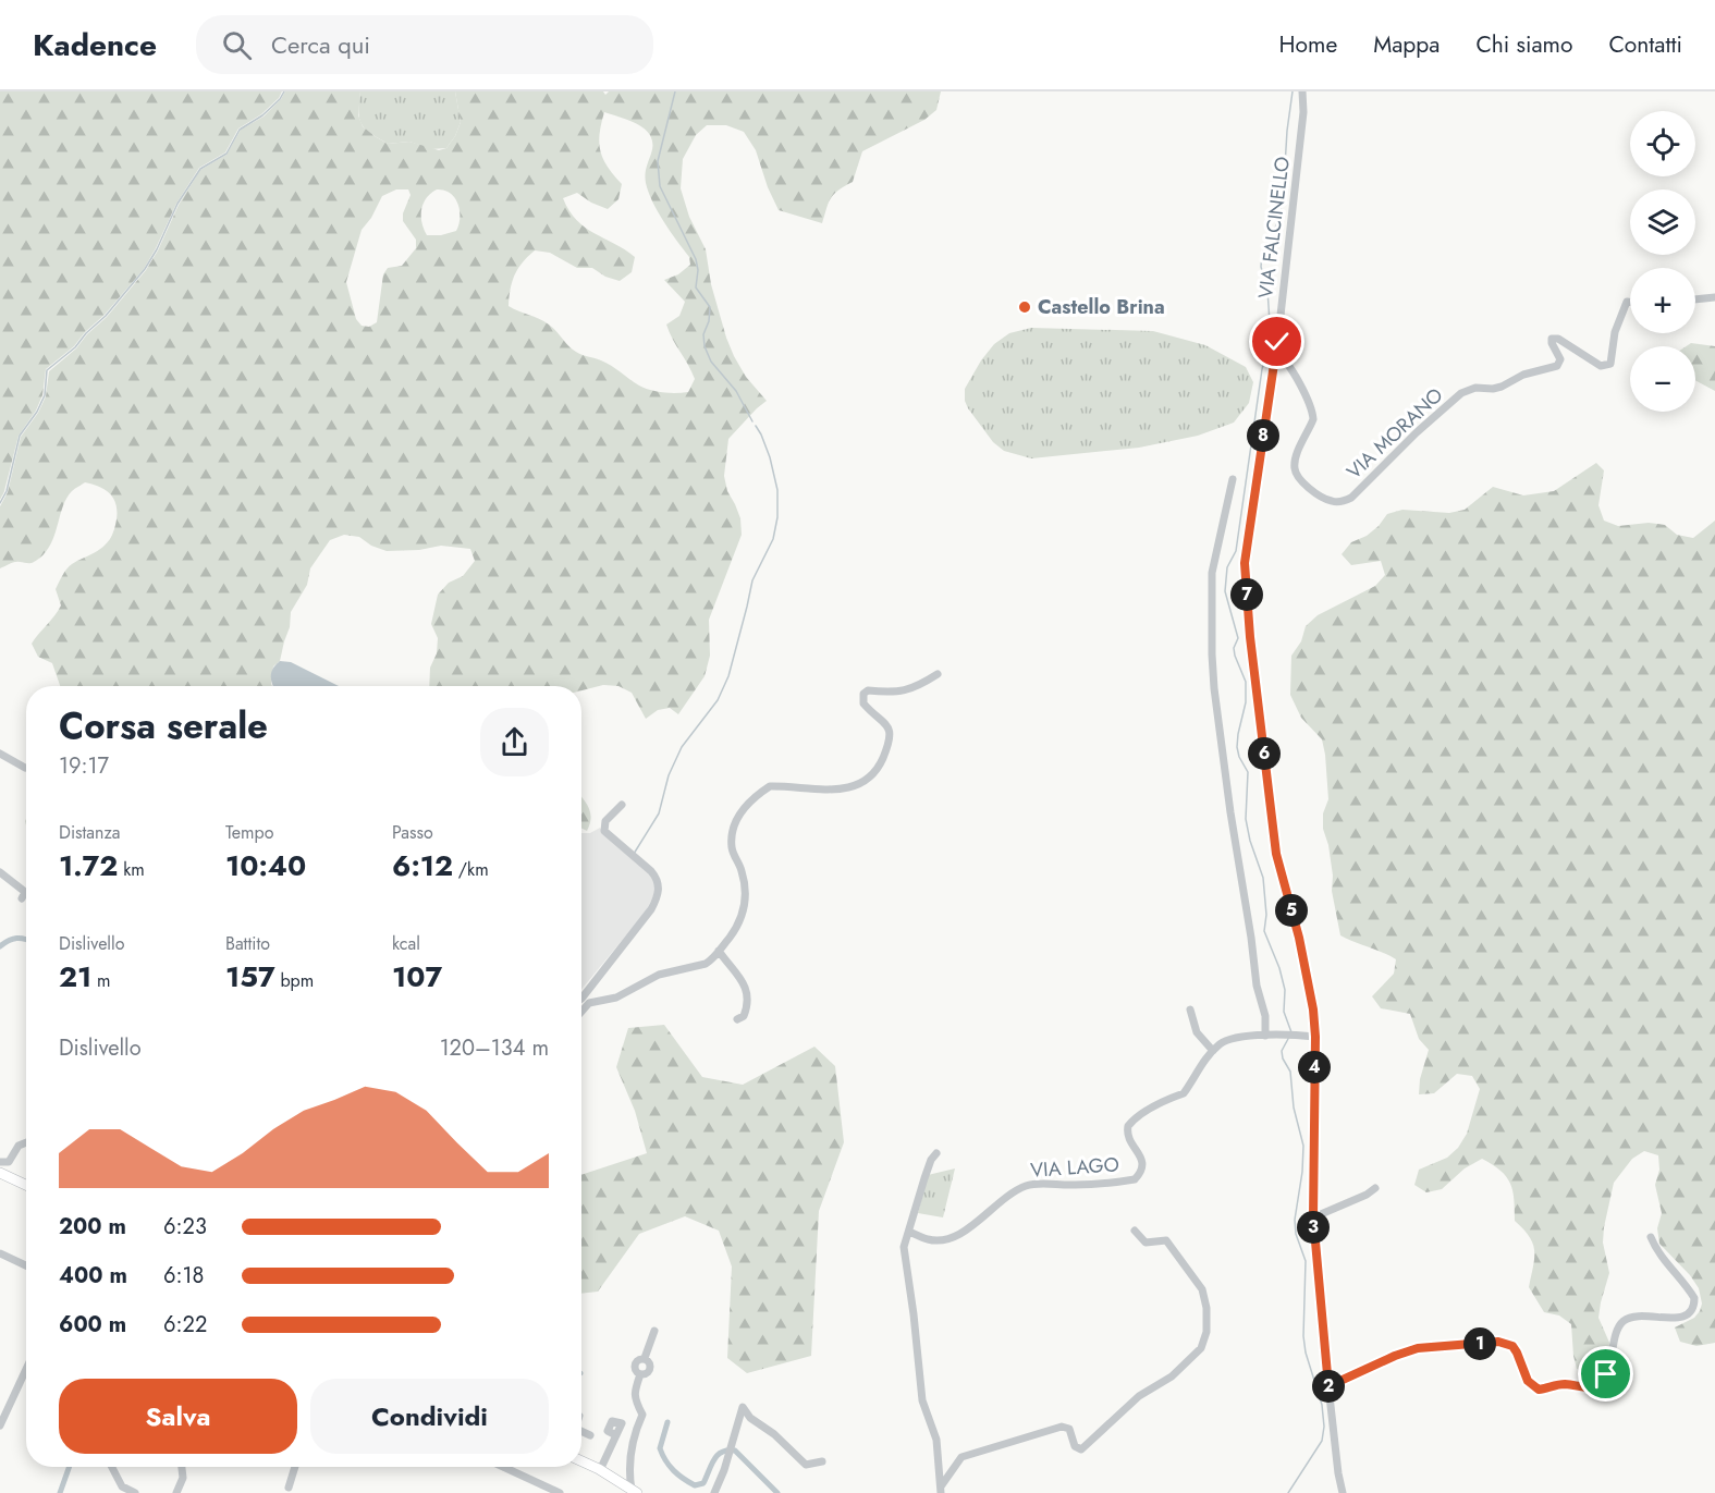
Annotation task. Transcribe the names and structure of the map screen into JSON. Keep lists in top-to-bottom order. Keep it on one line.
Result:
{"streets":{"street":["VIA FALCINELLO","VIA MORANO","VIA LAGO"]},"crossings":[["VIA FALCINELLO","VIA MORANO"],["VIA FALCINELLO","VIA LAGO"]],"places":["Castello Brina"],"page":{"header":"Kadence","search":"Cerca qui","nav":["Home","Mappa","Chi siamo","Contatti"],"map_buttons":["+","−"],"pins":["8","7","6","5","4","3","1","2"],"heading":["Corsa serale","19:17"],"stats":[["Distanza","1.72 km"],["Tempo","10:40"],["Passo","6:12 /km"],["Dislivello","21 m"],["Battito","157 bpm"],["kcal","107"]],"chart":["Dislivello","120–134 m"],"list":[{"name":"200 m","note":"6:23"},{"name":"400 m","note":"6:18"},{"name":"600 m","note":"6:22"}],"buttons":["Salva","Condividi"]}}
